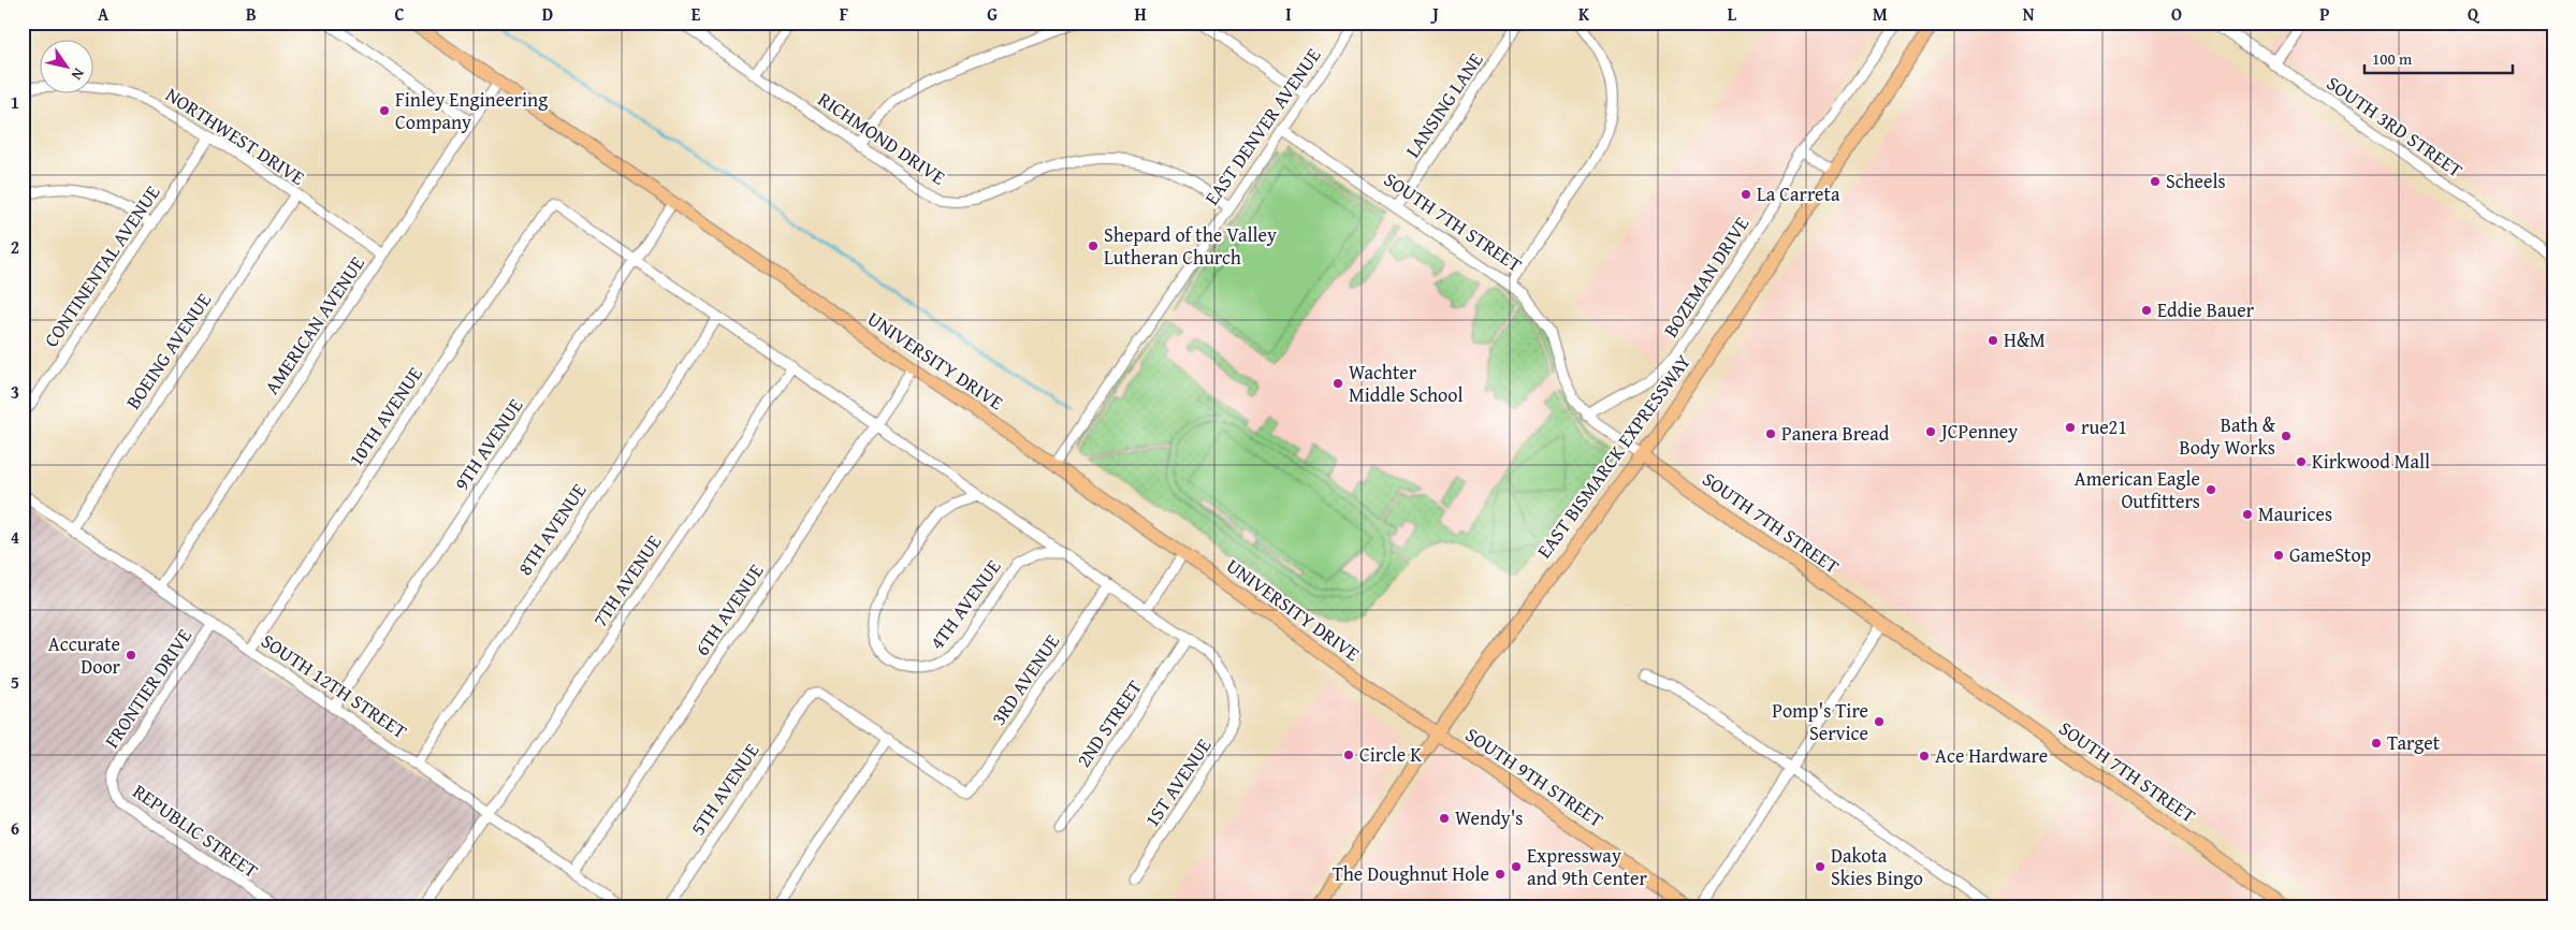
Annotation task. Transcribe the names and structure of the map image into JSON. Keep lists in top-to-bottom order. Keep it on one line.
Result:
{"streets":{"main road":["SOUTH 7TH STREET","UNIVERSITY DRIVE","EAST BISMARCK EXPRESSWAY","SOUTH 9TH STREET"],"street":["LANSING LANE","EAST DENVER AVENUE","SOUTH 3RD STREET","NORTHWEST DRIVE","RICHMOND DRIVE","CONTINENTAL AVENUE","BOZEMAN DRIVE","AMERICAN AVENUE","BOEING AVENUE","10TH AVENUE","9TH AVENUE","8TH AVENUE","7TH AVENUE","4TH AVENUE","6TH AVENUE","3RD AVENUE","SOUTH 12TH STREET","FRONTIER DRIVE","2ND STREET","1ST AVENUE","5TH AVENUE","REPUBLIC STREET"]},"crossings":[["LANSING LANE","SOUTH 7TH STREET"],["EAST DENVER AVENUE","RICHMOND DRIVE"],["EAST DENVER AVENUE","SOUTH 7TH STREET"],["EAST DENVER AVENUE","UNIVERSITY DRIVE"],["NORTHWEST DRIVE","CONTINENTAL AVENUE"],["NORTHWEST DRIVE","AMERICAN AVENUE"],["NORTHWEST DRIVE","BOEING AVENUE"],["SOUTH 7TH STREET","BOZEMAN DRIVE"],["SOUTH 7TH STREET","EAST BISMARCK EXPRESSWAY"],["AMERICAN AVENUE","UNIVERSITY DRIVE"],["AMERICAN AVENUE","SOUTH 12TH STREET"],["BOEING AVENUE","SOUTH 12TH STREET"],["UNIVERSITY DRIVE","9TH AVENUE"],["UNIVERSITY DRIVE","EAST BISMARCK EXPRESSWAY"],["UNIVERSITY DRIVE","6TH AVENUE"],["UNIVERSITY DRIVE","SOUTH 9TH STREET"],["10TH AVENUE","9TH AVENUE"],["10TH AVENUE","SOUTH 12TH STREET"],["9TH AVENUE","SOUTH 12TH STREET"],["EAST BISMARCK EXPRESSWAY","SOUTH 9TH STREET"],["8TH AVENUE","SOUTH 12TH STREET"],["7TH AVENUE","SOUTH 12TH STREET"],["6TH AVENUE","SOUTH 12TH STREET"],["3RD AVENUE","5TH AVENUE"],["SOUTH 12TH STREET","FRONTIER DRIVE"],["FRONTIER DRIVE","REPUBLIC STREET"],["2ND STREET","1ST AVENUE"]],"places":["Finley Engineering Company","Scheels","La Carreta","Shepard of the Valley Lutheran Church","Eddie Bauer","H&M","Wachter Middle School","rue21","JCPenney","Panera Bread","Bath & Body Works","Kirkwood Mall","American Eagle Outfitters","Maurices","GameStop","Accurate Door","Pomp's Tire Service","Target","Circle K","Ace Hardware","Wendy's","Expressway and 9th Center","Dakota Skies Bingo","The Doughnut Hole"],"scale_bar":"100 m","north":"bottom right","grid":{"columns":["A","B","C","D","E","F","G","H","I","J","K","L","M","N","O","P","Q"],"rows":["1","2","3","4","5","6"]}}
